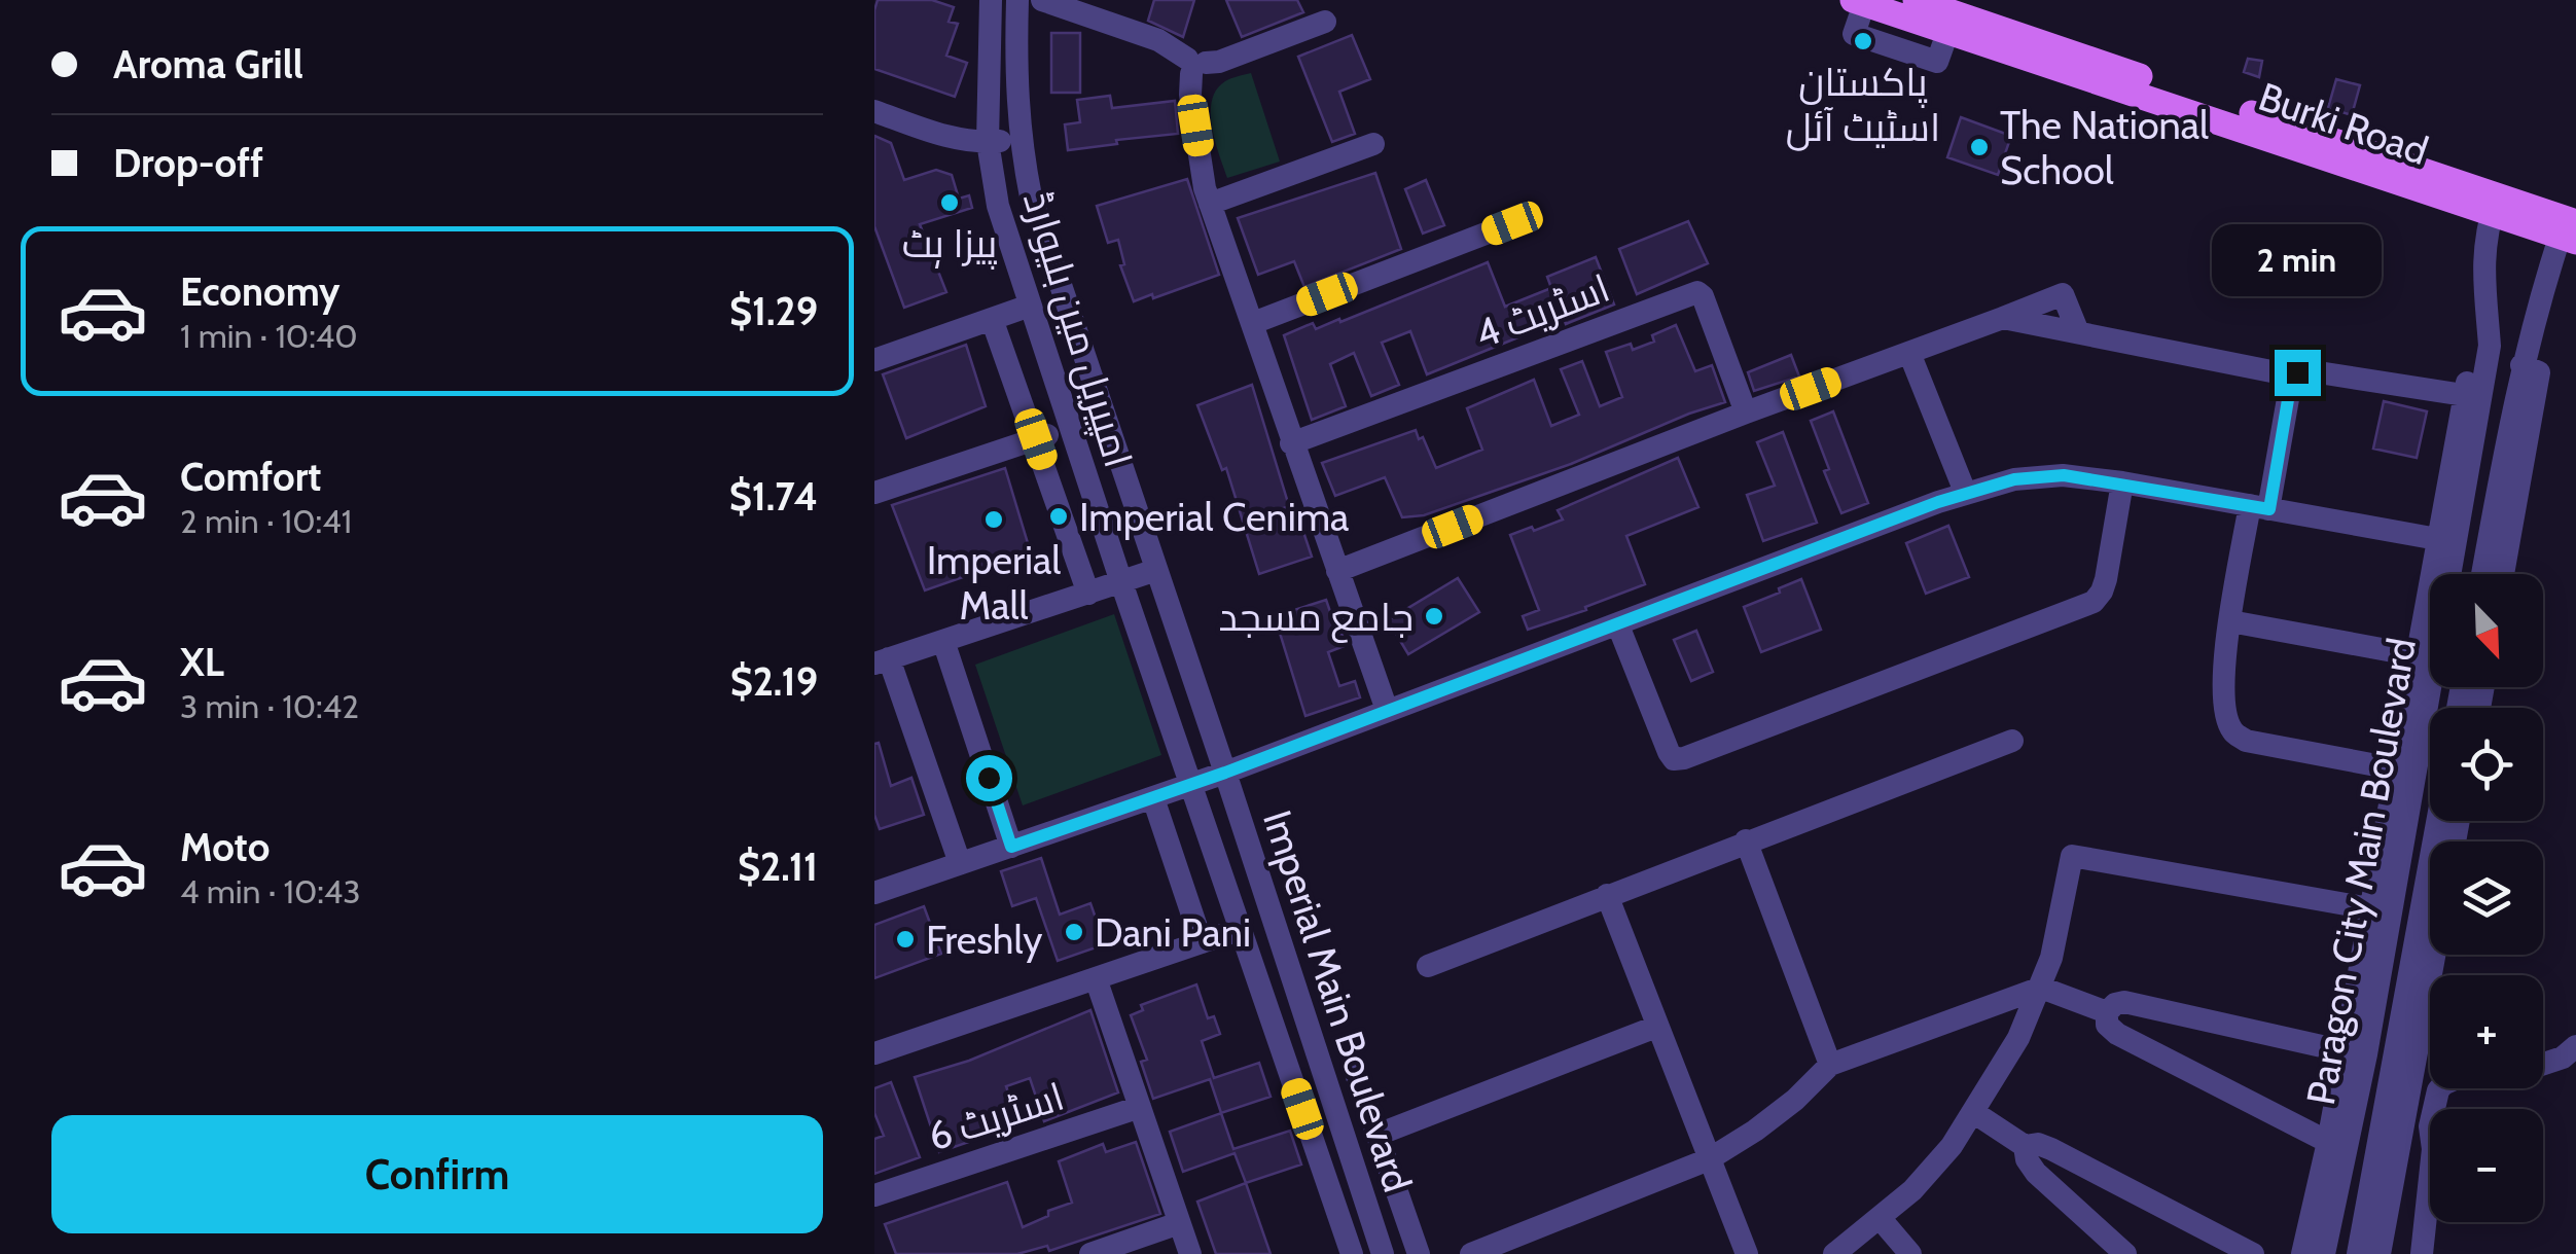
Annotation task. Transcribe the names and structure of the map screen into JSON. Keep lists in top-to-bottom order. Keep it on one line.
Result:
{"streets":{"main road":["Burki Road"],"street":["اسٹریٹ 4","امپیریل مین بلیوارڈ","Paragon City Main Boulevard","Imperial Main Boulevard","اسٹریٹ 6"]},"crossings":[["Burki Road","Paragon City Main Boulevard"]],"places":["پاکستان اسٹیٹ آئل","The National School","پیزا ہٹ","Imperial Cenima","Imperial Mall","جامع مسجد","Dani Pani","Freshly"],"north":"bottom right","page":{"banner":["Aroma Grill","Drop-off"],"bubble":"2 min","list":[{"name":"Economy","note":"1 min · 10:40","value":"$1.29"},{"name":"Comfort","note":"2 min · 10:41","value":"$1.74"},{"name":"XL","note":"3 min · 10:42","value":"$2.19"},{"name":"Moto","note":"4 min · 10:43","value":"$2.11"}],"map_buttons":["+","−"],"buttons":"Confirm"}}
